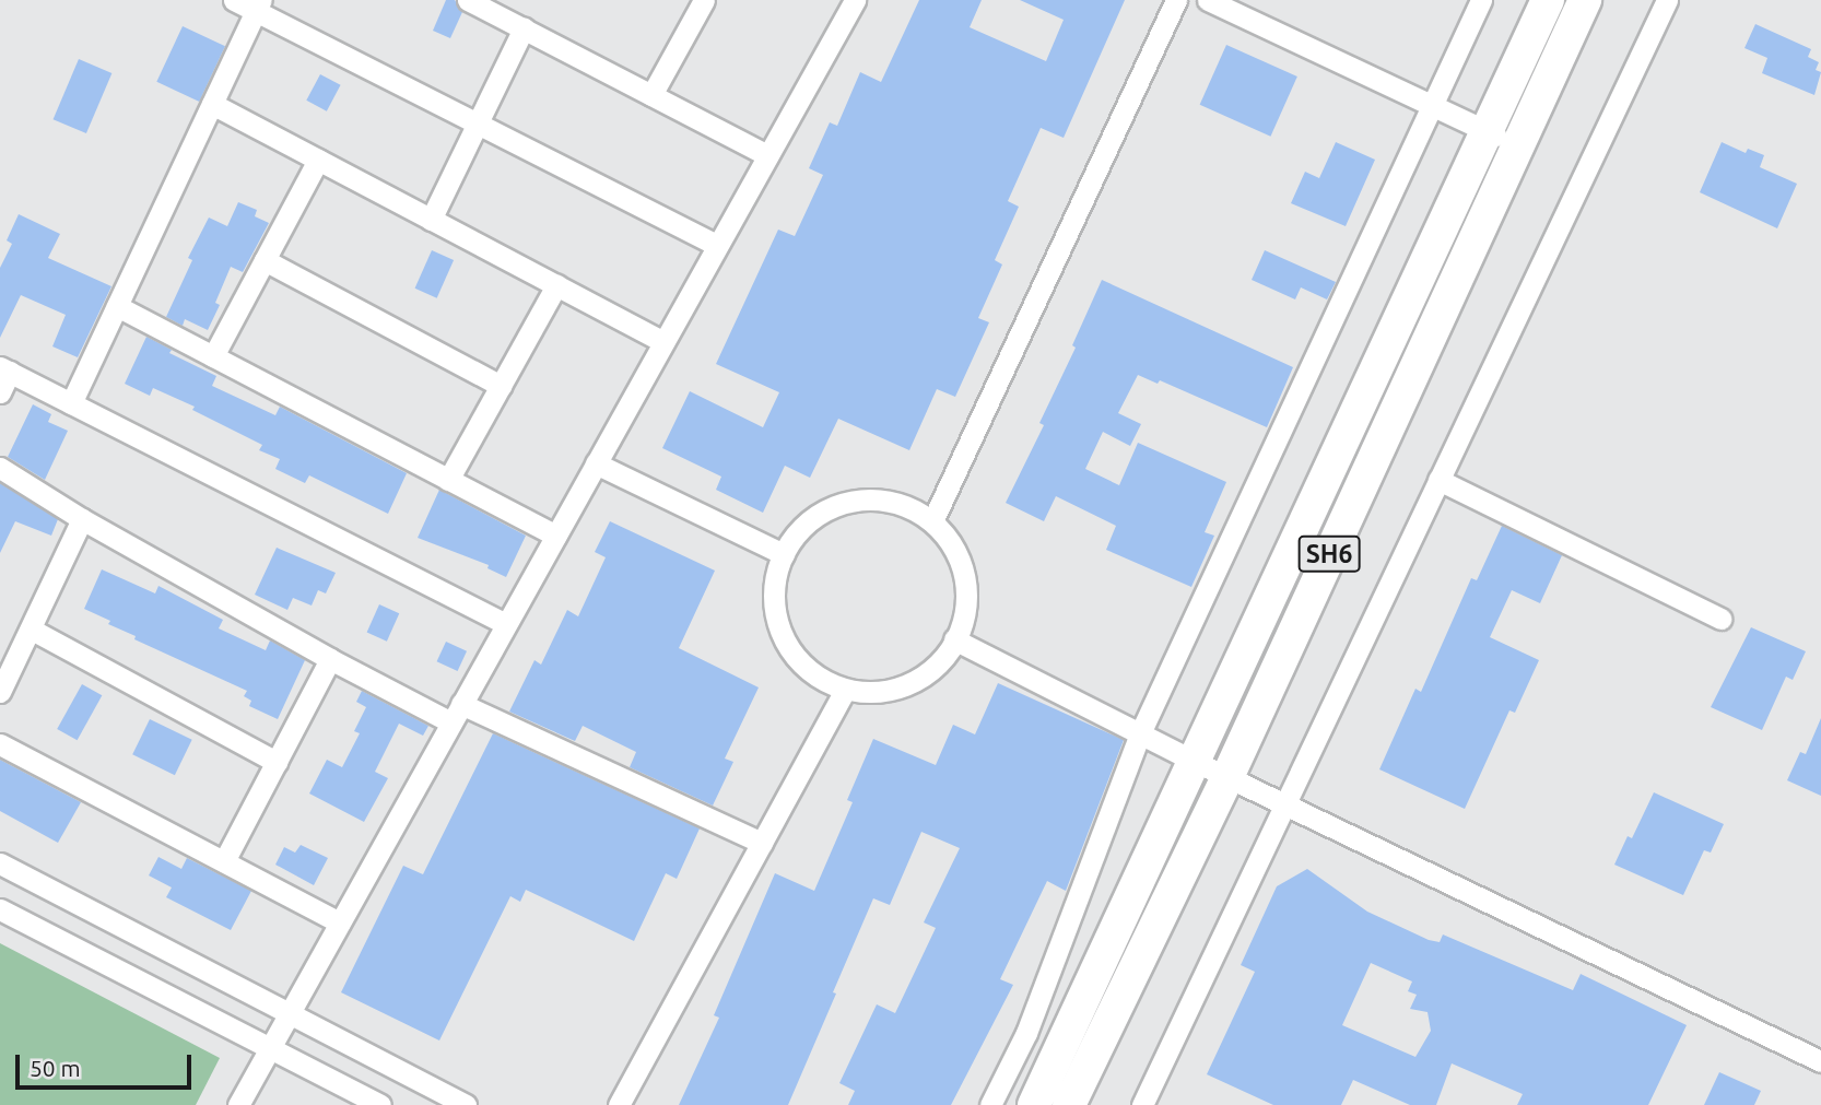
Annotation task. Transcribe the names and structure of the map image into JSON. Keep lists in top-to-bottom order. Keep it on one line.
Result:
{"streets":{"main road":["SH6"]},"scale_bar":"50 m"}
